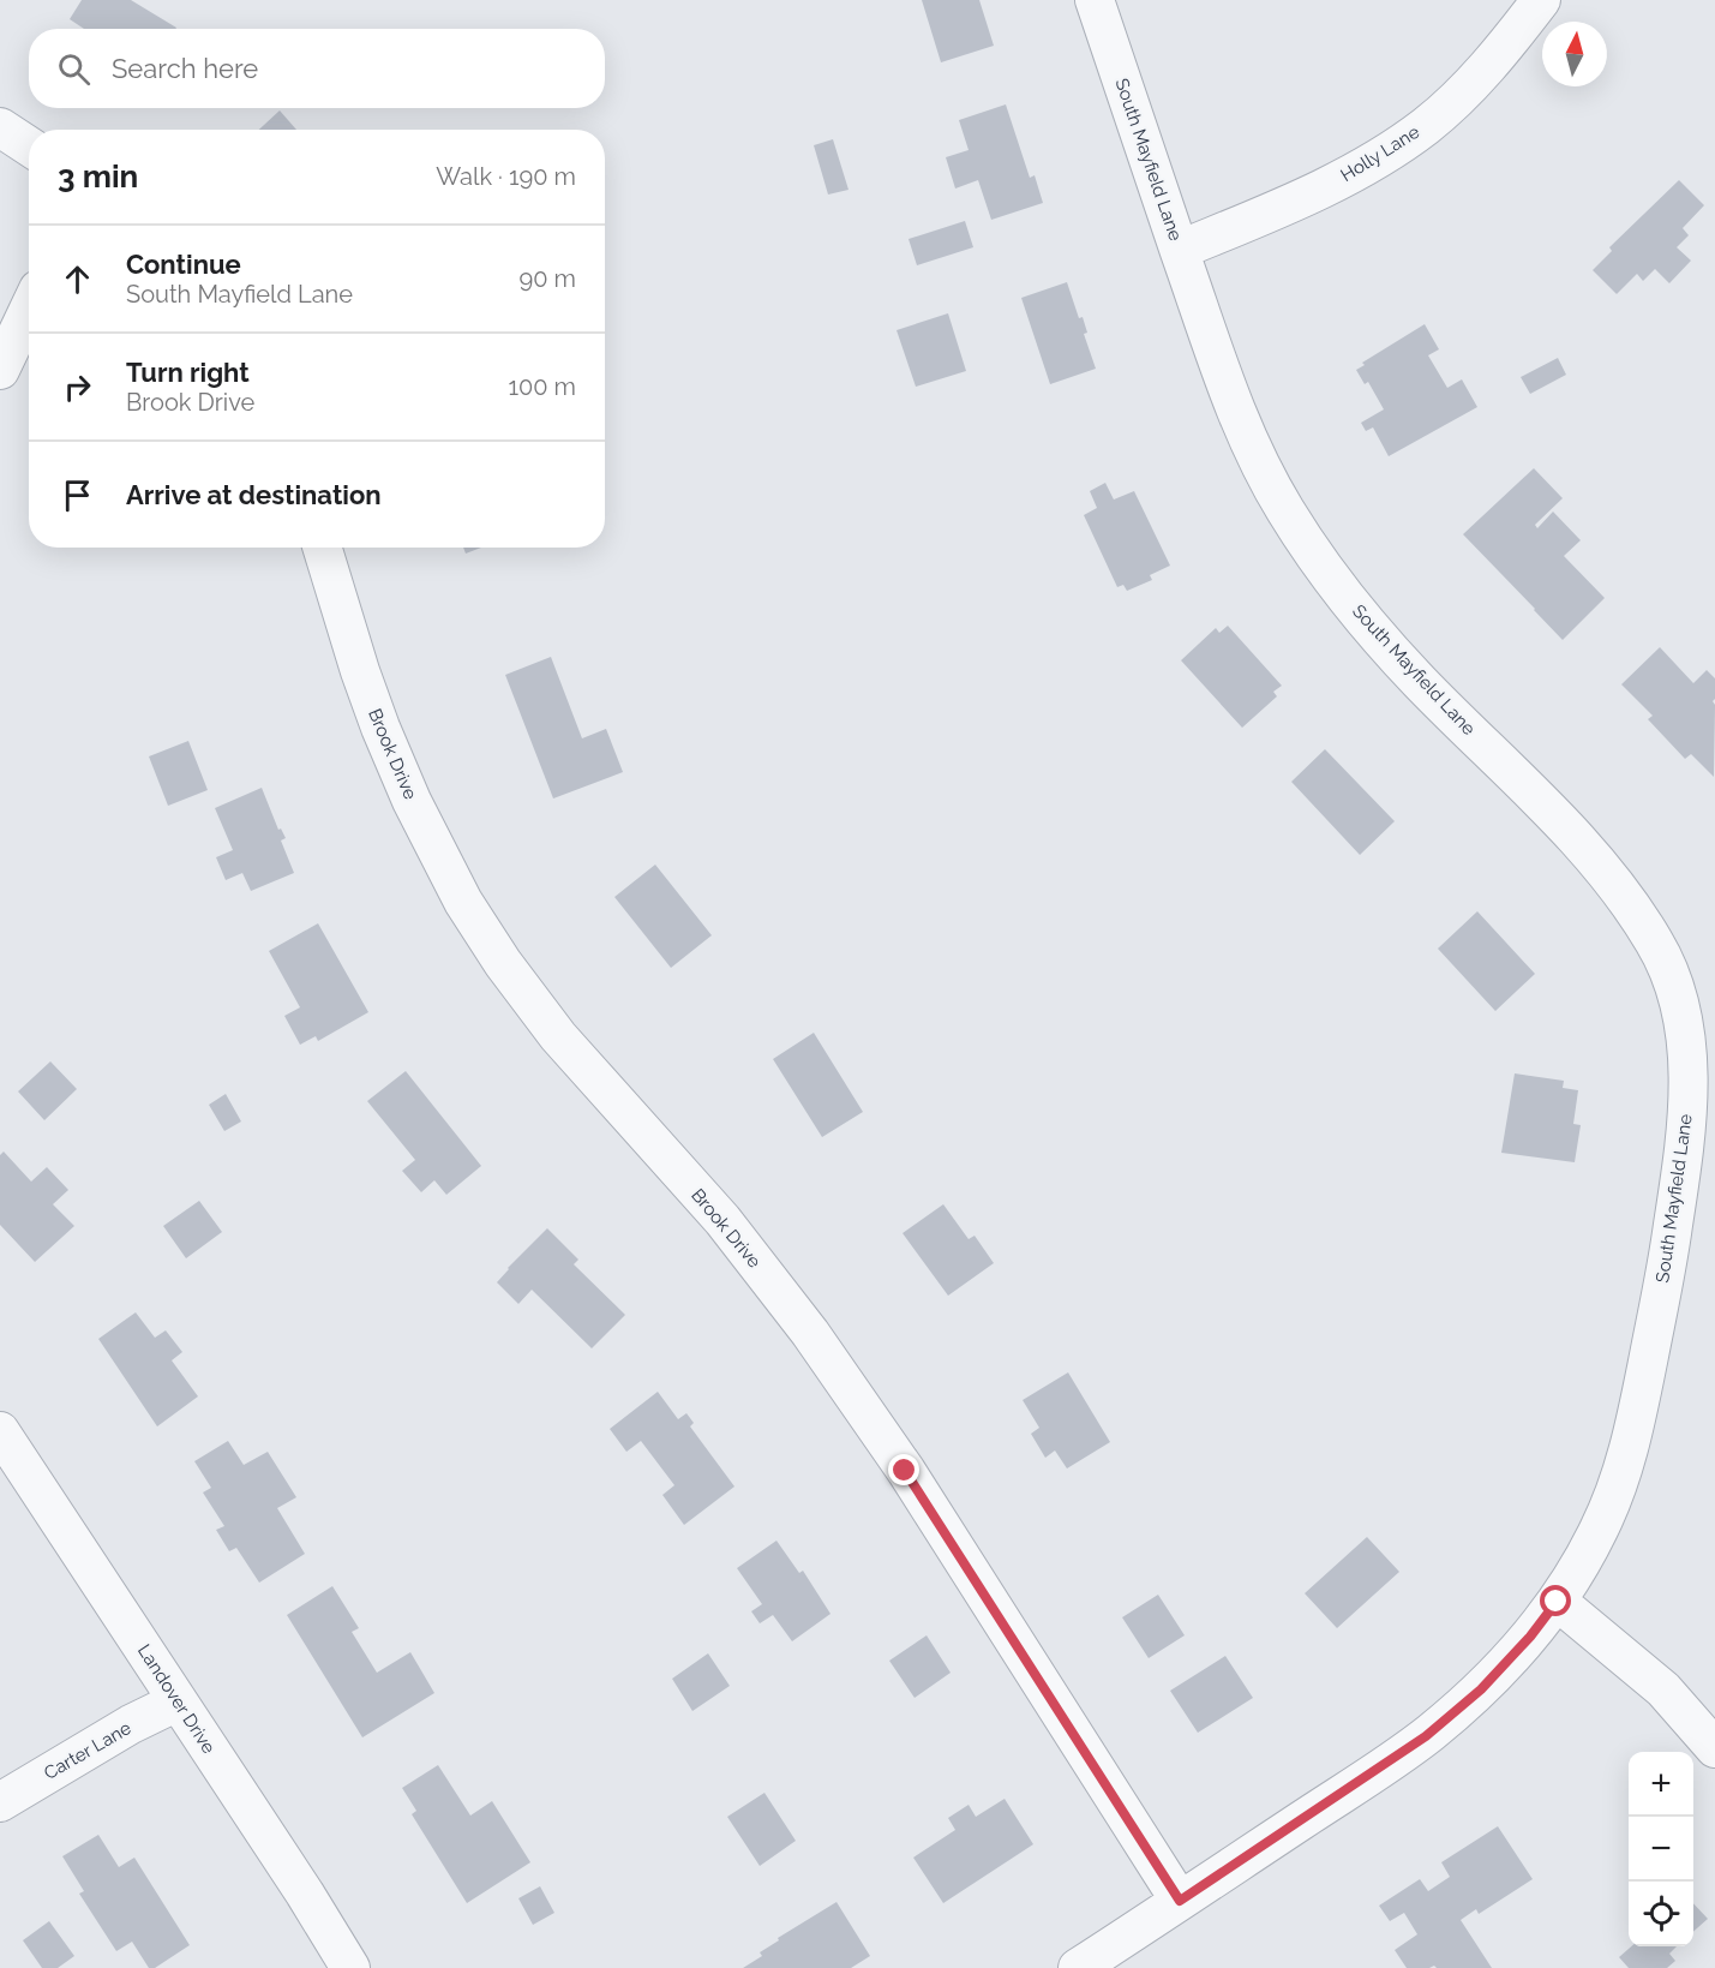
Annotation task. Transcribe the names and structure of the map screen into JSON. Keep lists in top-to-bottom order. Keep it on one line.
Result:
{"streets":{"street":["Holly Lane","South Mayfield Lane","Brook Drive","Landover Drive","Carter Lane"]},"crossings":[["Holly Lane","South Mayfield Lane"],["South Mayfield Lane","Brook Drive"],["Landover Drive","Carter Lane"]],"north":"top","page":{"search":"Search here","heading":["3 min","Walk · 190 m"],"list":[["Continue","South Mayfield Lane","90 m"],["Turn right","Brook Drive","100 m"],"Arrive at destination"],"map_buttons":["+","−"]}}
